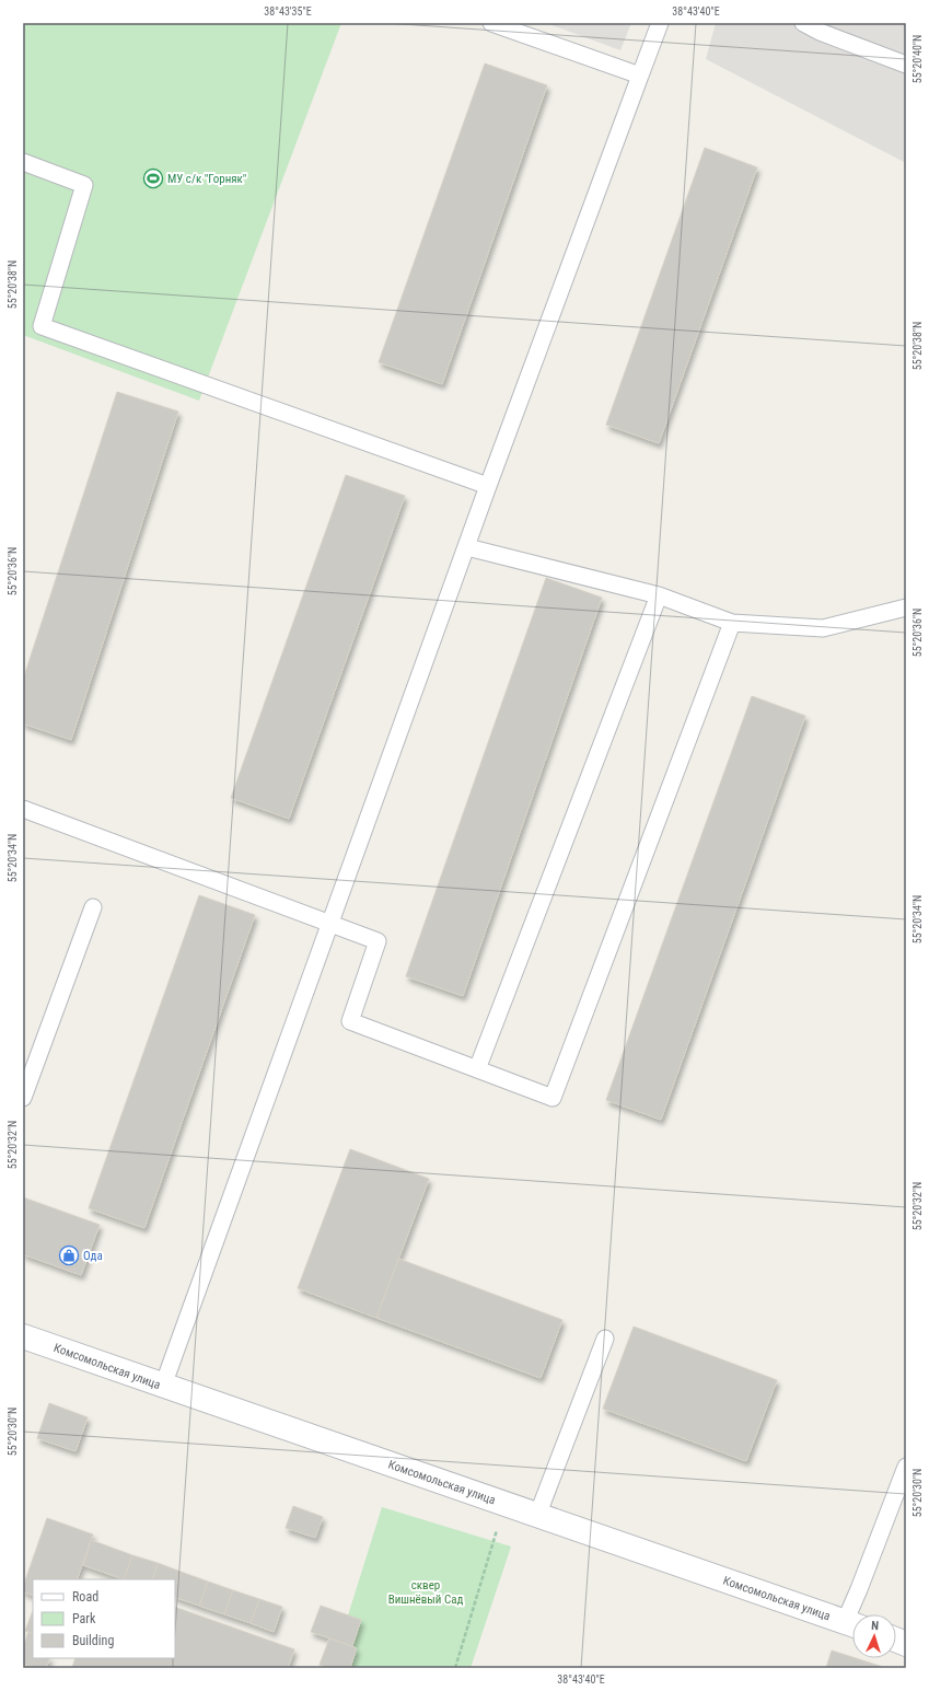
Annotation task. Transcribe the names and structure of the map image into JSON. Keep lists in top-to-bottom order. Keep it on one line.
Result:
{"streets":{"street":["Комсомольская улица"]},"parks":["сквер Вишнёвый Сад"],"places":{"sports":["МУ с/к \"Горняк\""],"shop":["Ода"]},"legend":["Road","Park","Building"],"north":"top","coordinates":["38°43'35\"E","38°43'40\"E","55°20'40\"N","55°20'38\"N","55°20'36\"N","55°20'34\"N","55°20'32\"N","55°20'30\"N"]}
